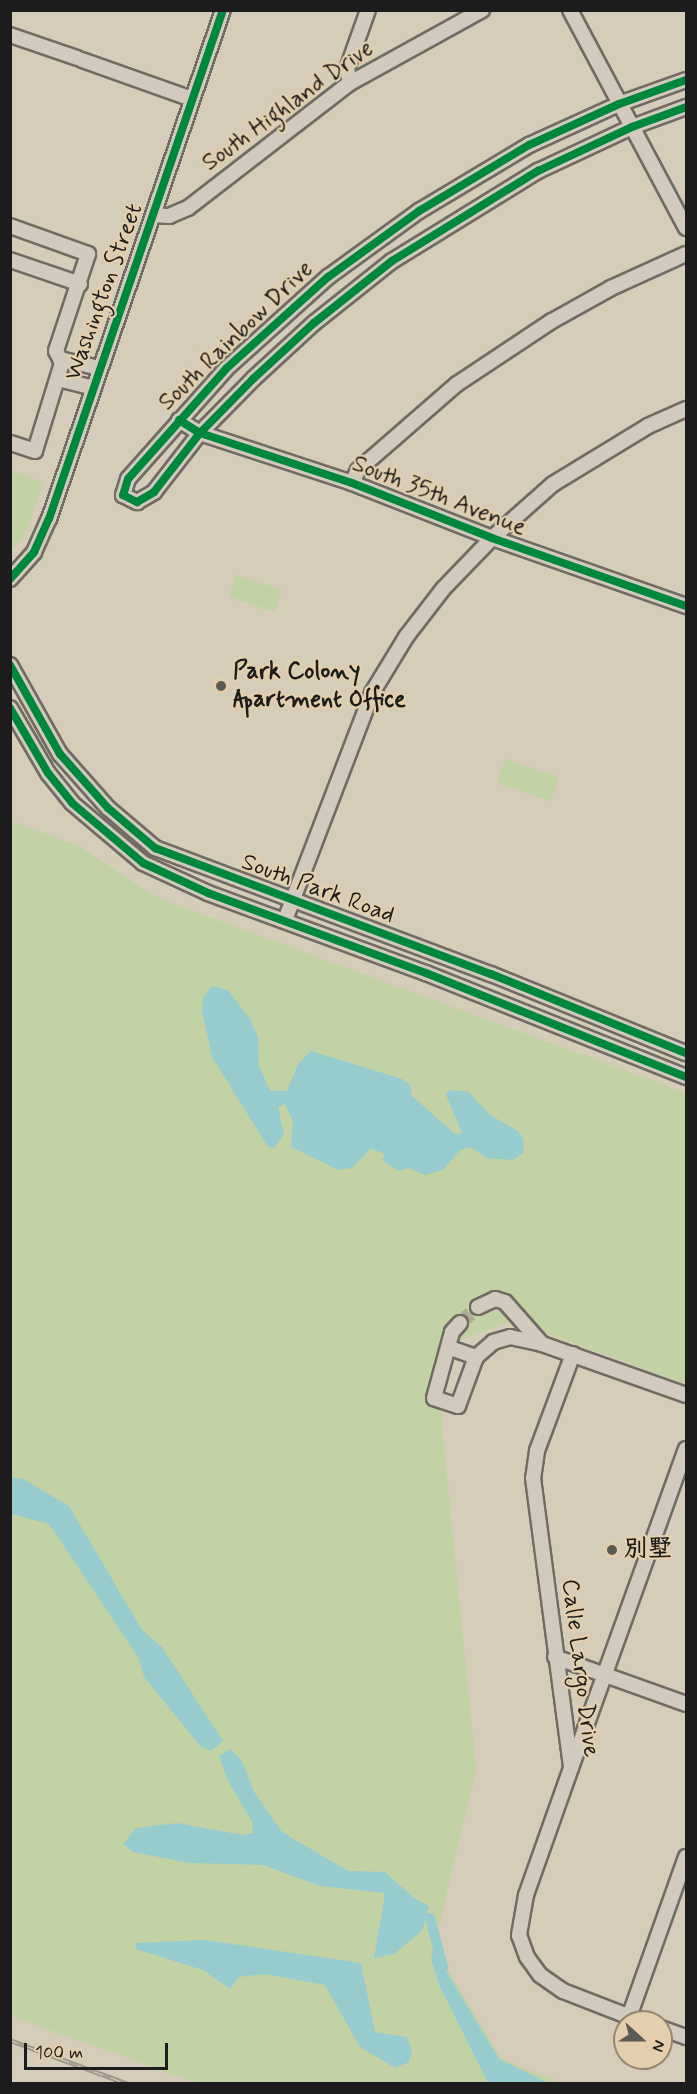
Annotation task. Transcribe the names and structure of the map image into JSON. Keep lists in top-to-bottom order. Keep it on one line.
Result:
{"streets":{"street":["South Highland Drive","Washington Street","South Rainbow Drive","South 35th Avenue","South Park Road","Calle Largo Drive"]},"crossings":[["South Highland Drive","Washington Street"],["South Rainbow Drive","South 35th Avenue"]],"places":["Park Colony Apartment Office","别墅"],"scale_bar":"100 m","north":"right"}
